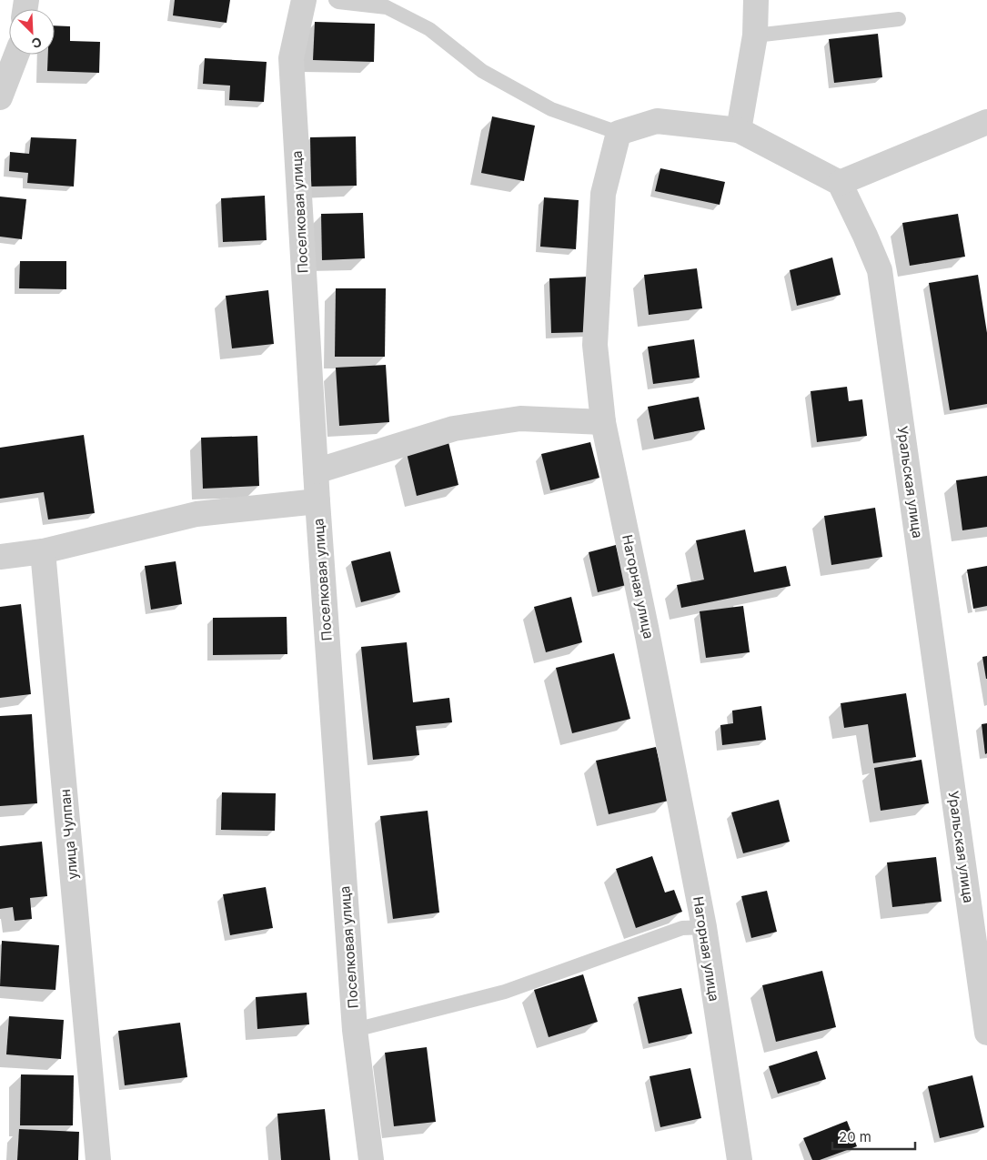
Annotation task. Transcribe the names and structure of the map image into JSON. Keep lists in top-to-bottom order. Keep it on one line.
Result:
{"streets":{"street":["Поселковая улица","Уральская улица","Нагорная улица","улица Чулпан"]},"scale_bar":"20 m","north":"bottom right"}
